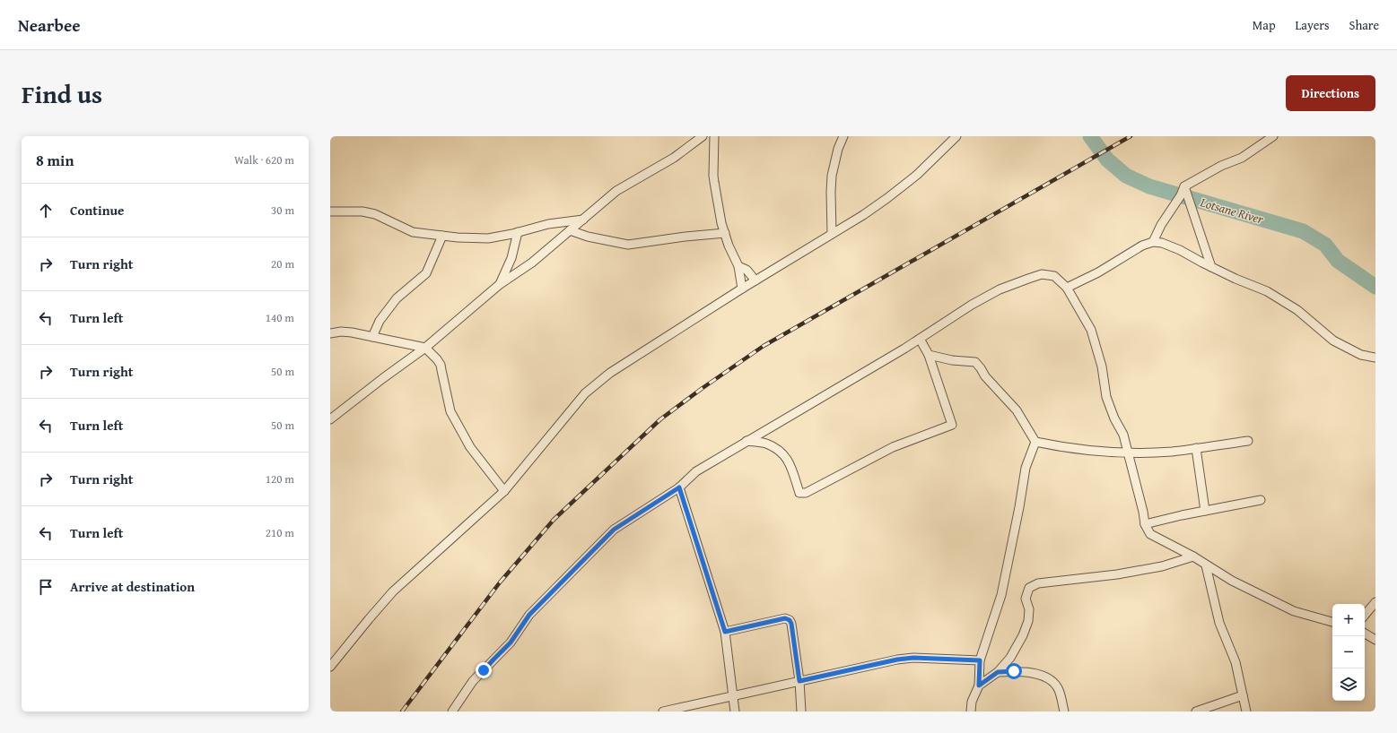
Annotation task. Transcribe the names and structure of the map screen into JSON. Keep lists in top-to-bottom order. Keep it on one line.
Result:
{"water":["Lotsane River"],"page":{"header":"Nearbee","nav":["Map","Layers","Share"],"title":"Find us","buttons":"Directions","heading":["8 min","Walk · 620 m"],"list":[["Continue","30 m"],["Turn right","20 m"],["Turn left","140 m"],["Turn right","50 m"],["Turn left","50 m"],["Turn right","120 m"],["Turn left","210 m"],"Arrive at destination"],"map_buttons":["+","−"]}}
